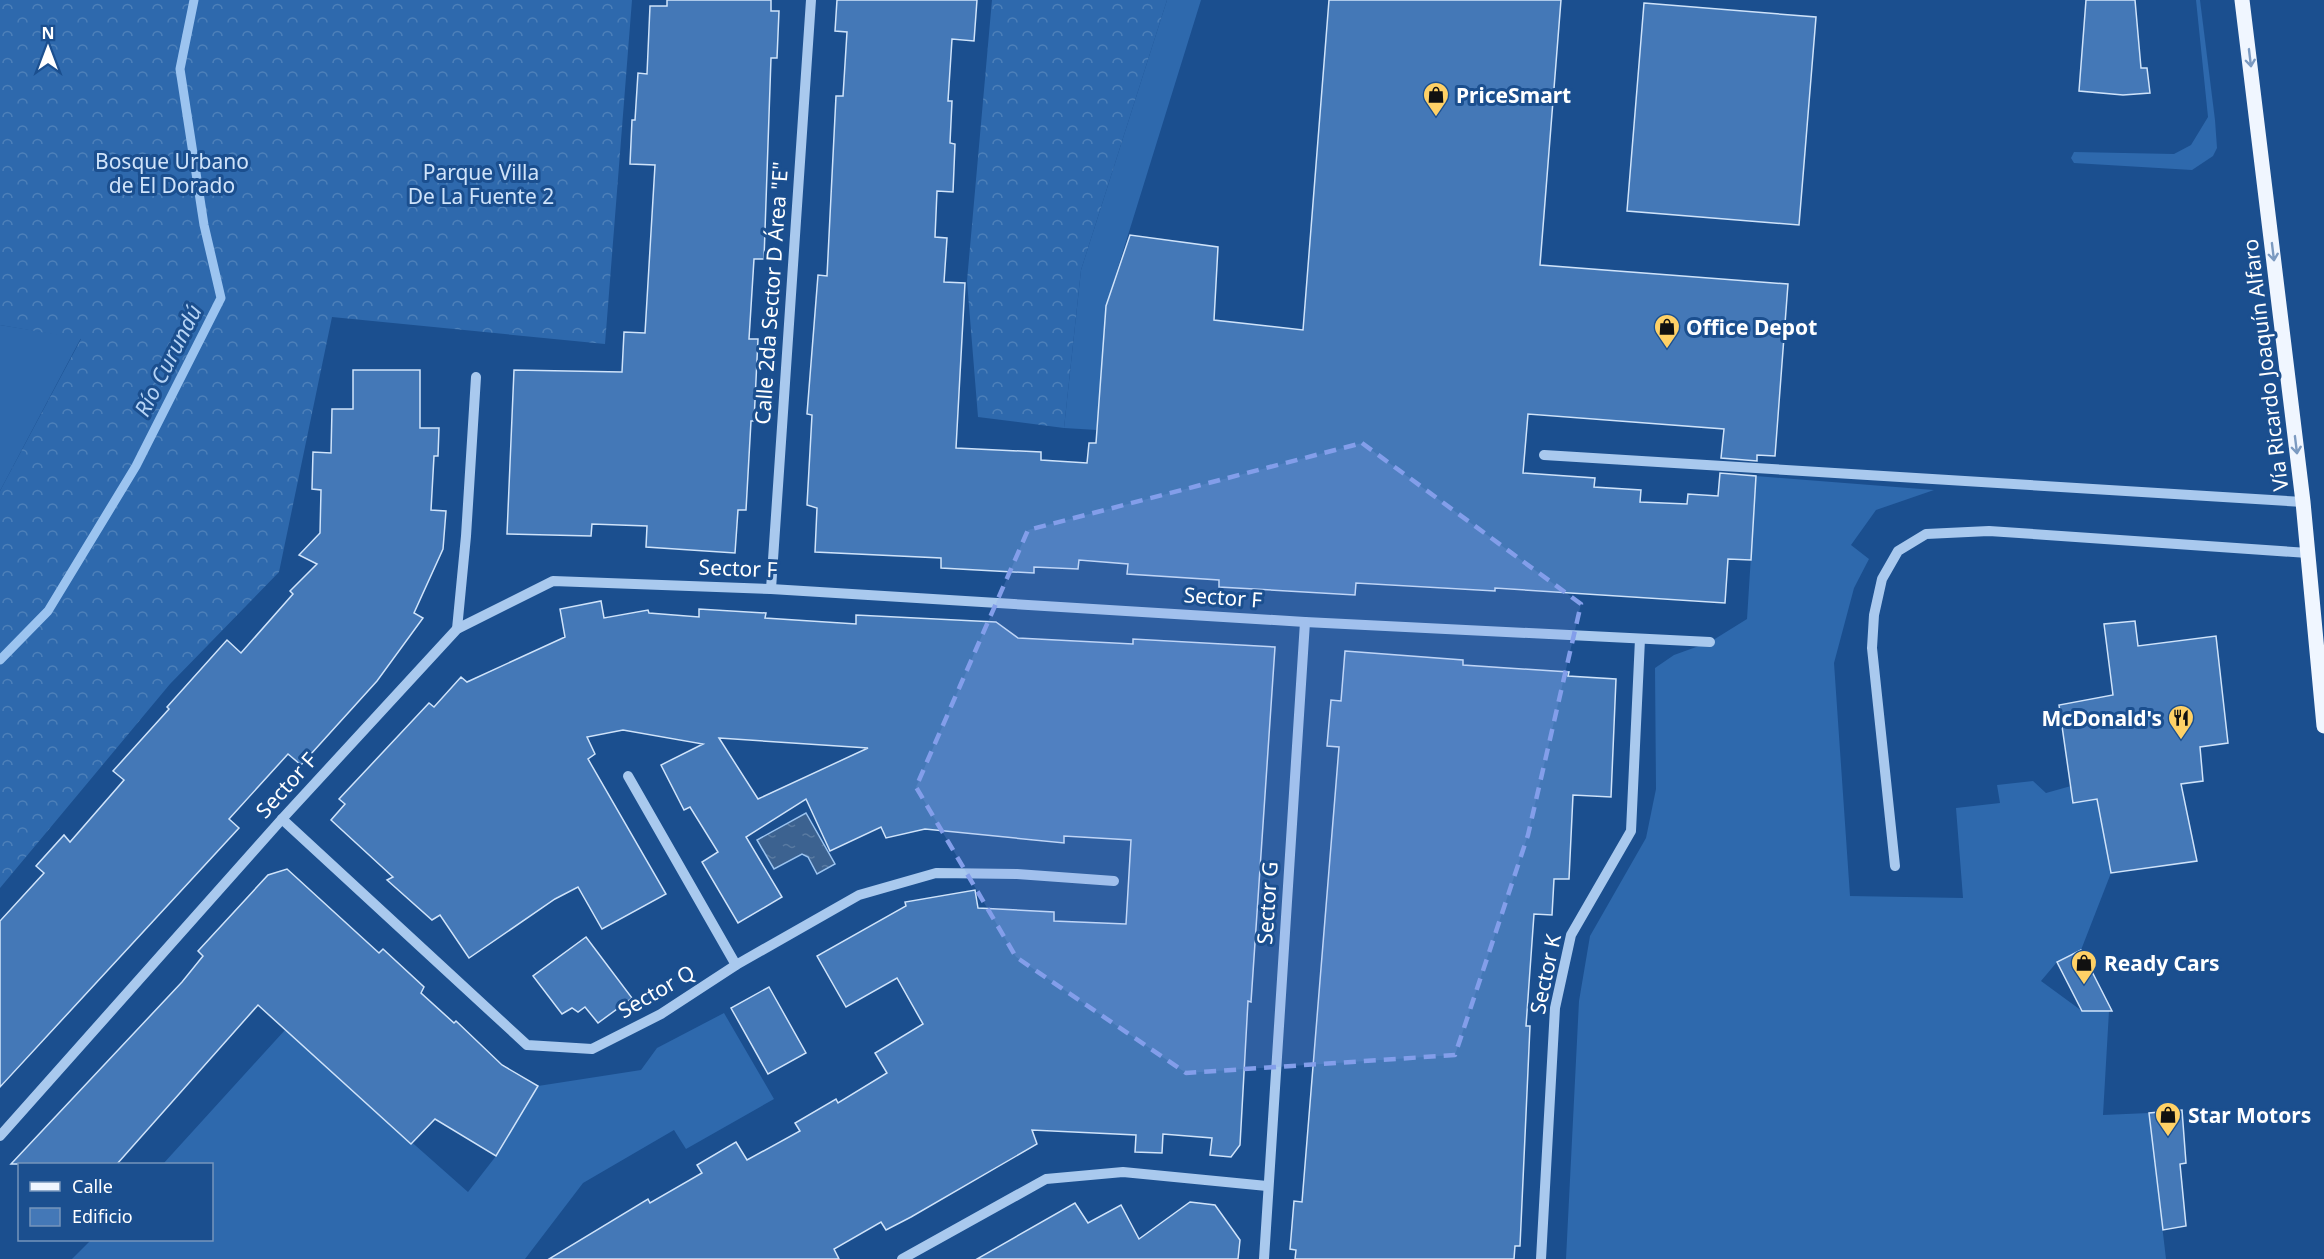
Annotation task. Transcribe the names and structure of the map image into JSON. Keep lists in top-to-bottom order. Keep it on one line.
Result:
{"streets":{"main road":["Vía Ricardo Joaquín Alfaro"],"street":["Calle 2da Sector D Área \"E\"","Sector F","Sector G","Sector K","Sector Q"]},"crossings":[["Calle 2da Sector D Área \"E\"","Sector F"],["Sector F","Sector G"],["Sector F","Sector K"],["Sector F","Sector Q"]],"one_way":["Vía Ricardo Joaquín Alfaro"],"water":["Río Curundú"],"parks":["Bosque Urbano de El Dorado","Parque Villa De La Fuente 2"],"places":{"shop":["PriceSmart","Office Depot","Ready Cars","Star Motors"],"restaurant":["McDonald's"]},"legend":["Calle","Edificio"],"north":"top"}
